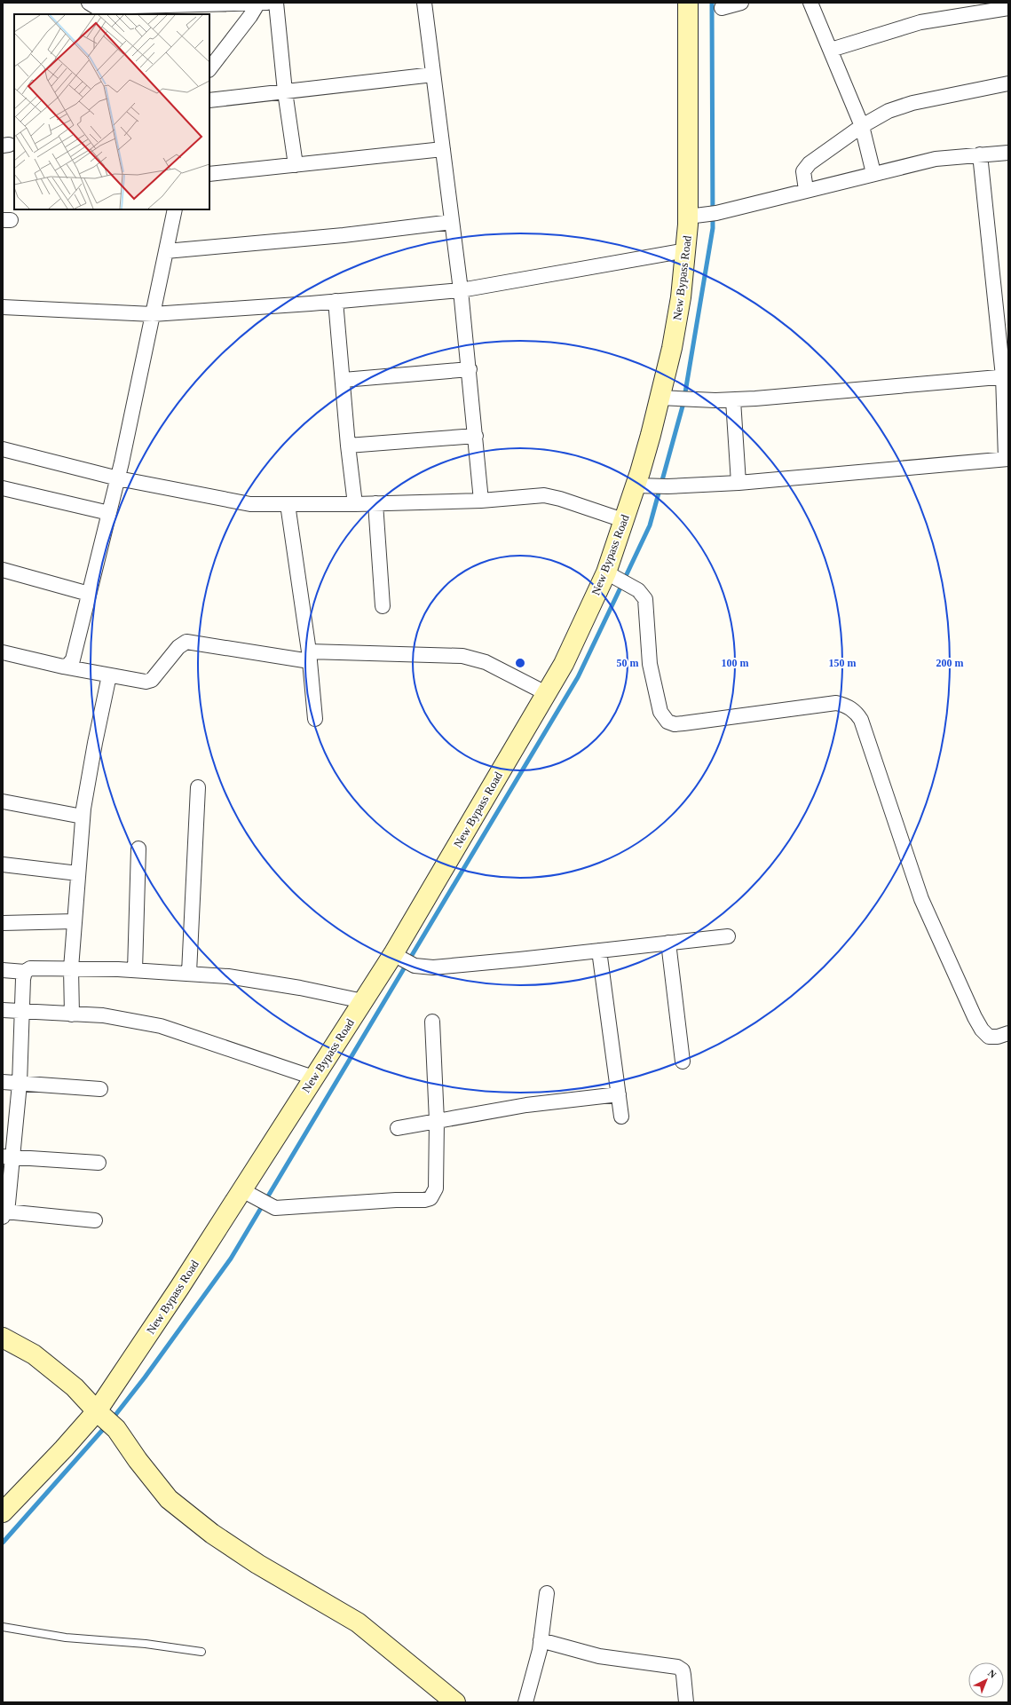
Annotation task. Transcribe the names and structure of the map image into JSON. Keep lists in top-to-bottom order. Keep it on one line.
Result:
{"streets":{"main road":["New Bypass Road"]},"north":"top right","rings":["50 m","100 m","150 m","200 m"]}
